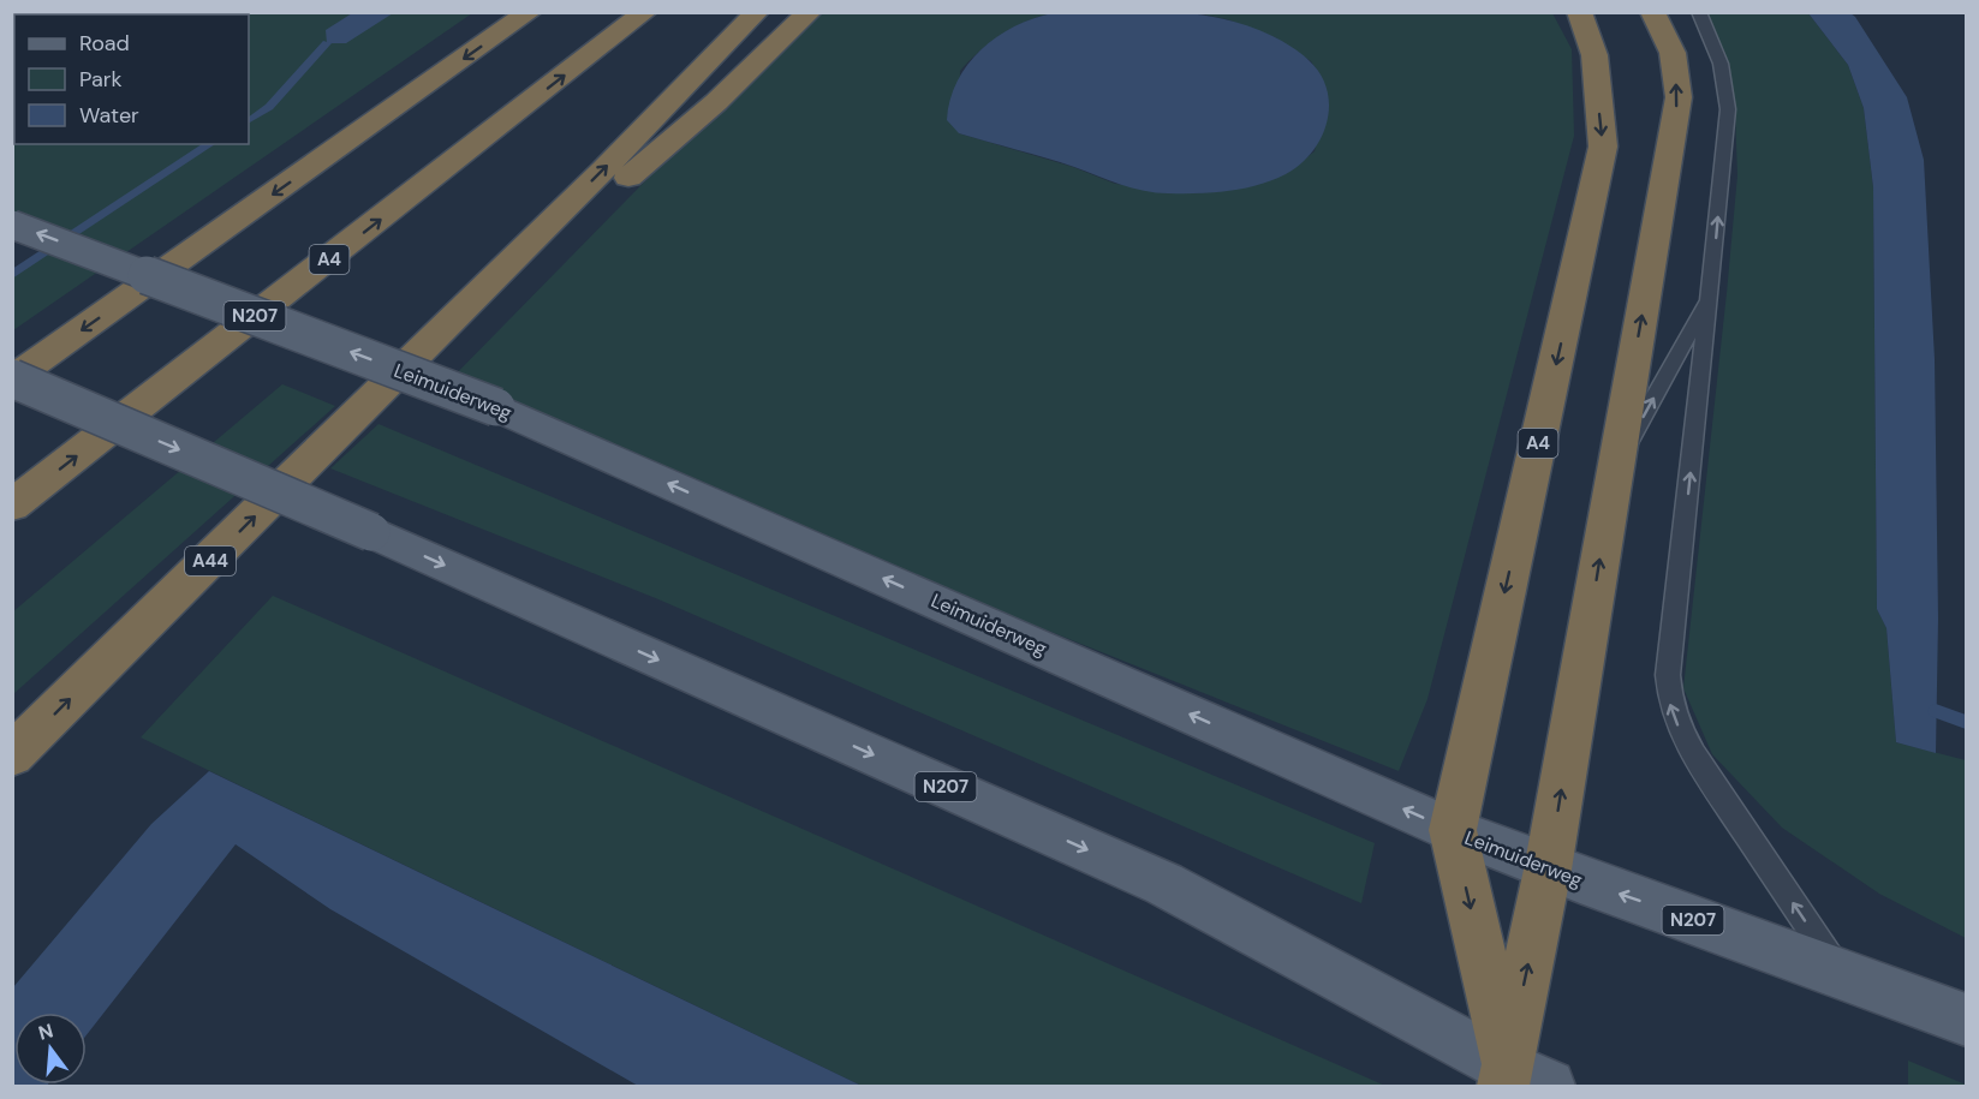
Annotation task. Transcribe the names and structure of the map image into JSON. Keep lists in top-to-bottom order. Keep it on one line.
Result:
{"streets":{"highway":["A4","A44"],"main road":["N207","Leimuiderweg"]},"crossings":[["A4","Leimuiderweg"]],"legend":["Road","Park","Water"],"north":"top"}
